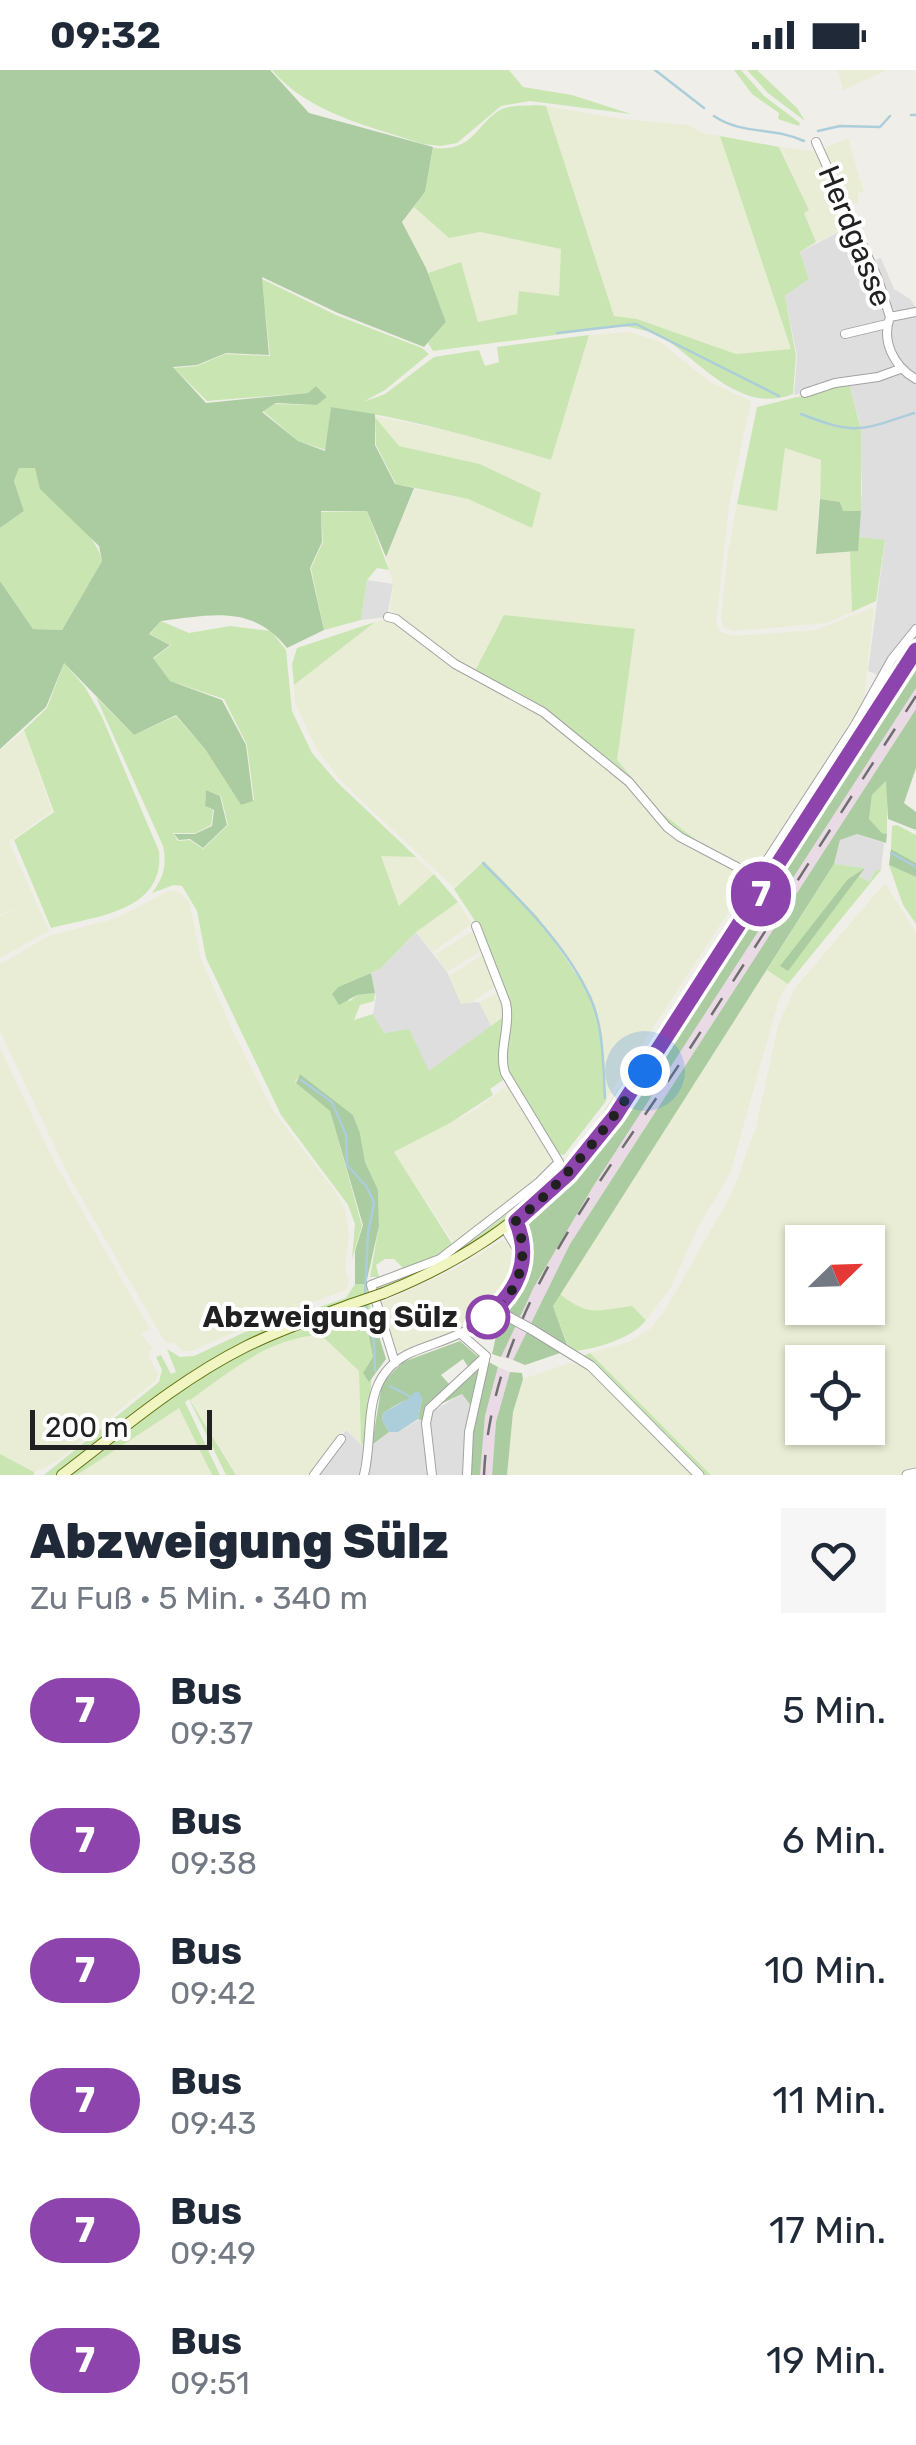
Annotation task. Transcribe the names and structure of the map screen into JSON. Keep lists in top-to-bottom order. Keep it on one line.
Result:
{"streets":{"street":["Herdgasse"]},"places":["Abzweigung Sülz"],"lines":["bus line 7"],"scale_bar":"200 m","north":"top right","page":{"status":"09:32","on_map":"7","scale":"200 m","heading":["Abzweigung Sülz","Zu Fuß · 5 Min. · 340 m"],"list":[{"mark":"7","name":"Bus","note":"09:37","value":"5 Min."},{"mark":"7","name":"Bus","note":"09:38","value":"6 Min."},{"mark":"7","name":"Bus","note":"09:42","value":"10 Min."},{"mark":"7","name":"Bus","note":"09:43","value":"11 Min."},{"mark":"7","name":"Bus","note":"09:49","value":"17 Min."},{"mark":"7","name":"Bus","note":"09:51","value":"19 Min."}]}}
